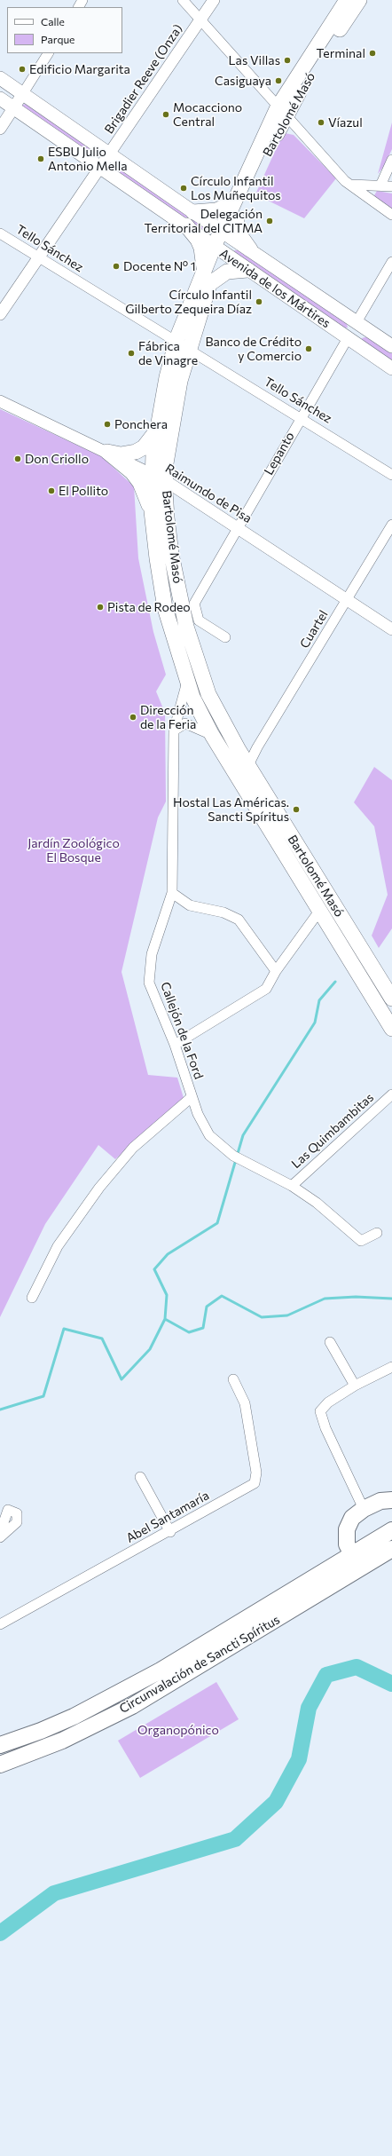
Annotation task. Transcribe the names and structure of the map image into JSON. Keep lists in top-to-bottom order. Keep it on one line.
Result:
{"streets":{"highway":["Circunvalación de Sancti Spíritus"],"main road":["Bartolomé Masó","Avenida de los Mártires","Lepanto"],"street":["Brigadier Reeve (Onza)","Tello Sánchez","Raimundo de Pisa","Cuartel","Callejón de la Ford","Las Quimbambitas","Abel Santamaría"]},"crossings":[["Brigadier Reeve (Onza)","Tello Sánchez"],["Brigadier Reeve (Onza)","Avenida de los Mártires"],["Bartolomé Masó","Tello Sánchez"],["Bartolomé Masó","Avenida de los Mártires"],["Bartolomé Masó","Raimundo de Pisa"],["Bartolomé Masó","Cuartel"],["Bartolomé Masó","Callejón de la Ford"],["Tello Sánchez","Lepanto"],["Avenida de los Mártires","Lepanto"],["Lepanto","Raimundo de Pisa"],["Raimundo de Pisa","Cuartel"],["Callejón de la Ford","Las Quimbambitas"]],"parks":["Jardín Zoológico El Bosque","Organopónico"],"places":["Terminal","Las Villas","Edificio Margarita","Casiguaya","Mocacciono Central","Víazul","ESBU Julio Antonio Mella","Círculo Infantil Los Muñequitos","Delegación Territorial del CITMA","Docente Nº 1","Círculo Infantil Gilberto Zequeira Díaz","Banco de Crédito y Comercio","Fábrica de Vinagre","Ponchera","Don Criollo","El Pollito","Pista de Rodeo","Dirección de la Feria","Hostal Las Américas. Sancti Spíritus"],"legend":["Calle","Parque"]}
